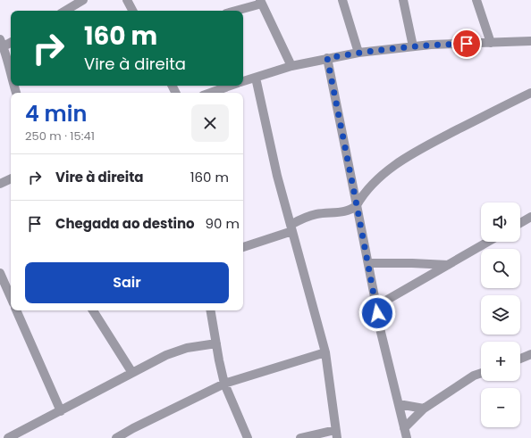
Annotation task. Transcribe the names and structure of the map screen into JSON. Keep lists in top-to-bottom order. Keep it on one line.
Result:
{"page":{"turn":["160 m","Vire à direita"],"heading":["4 min","250 m · 15:41"],"list":[{"name":"Vire à direita","value":"160 m"},{"name":"Chegada ao destino","value":"90 m"}],"map_buttons":["+","−"],"buttons":"Sair"}}
